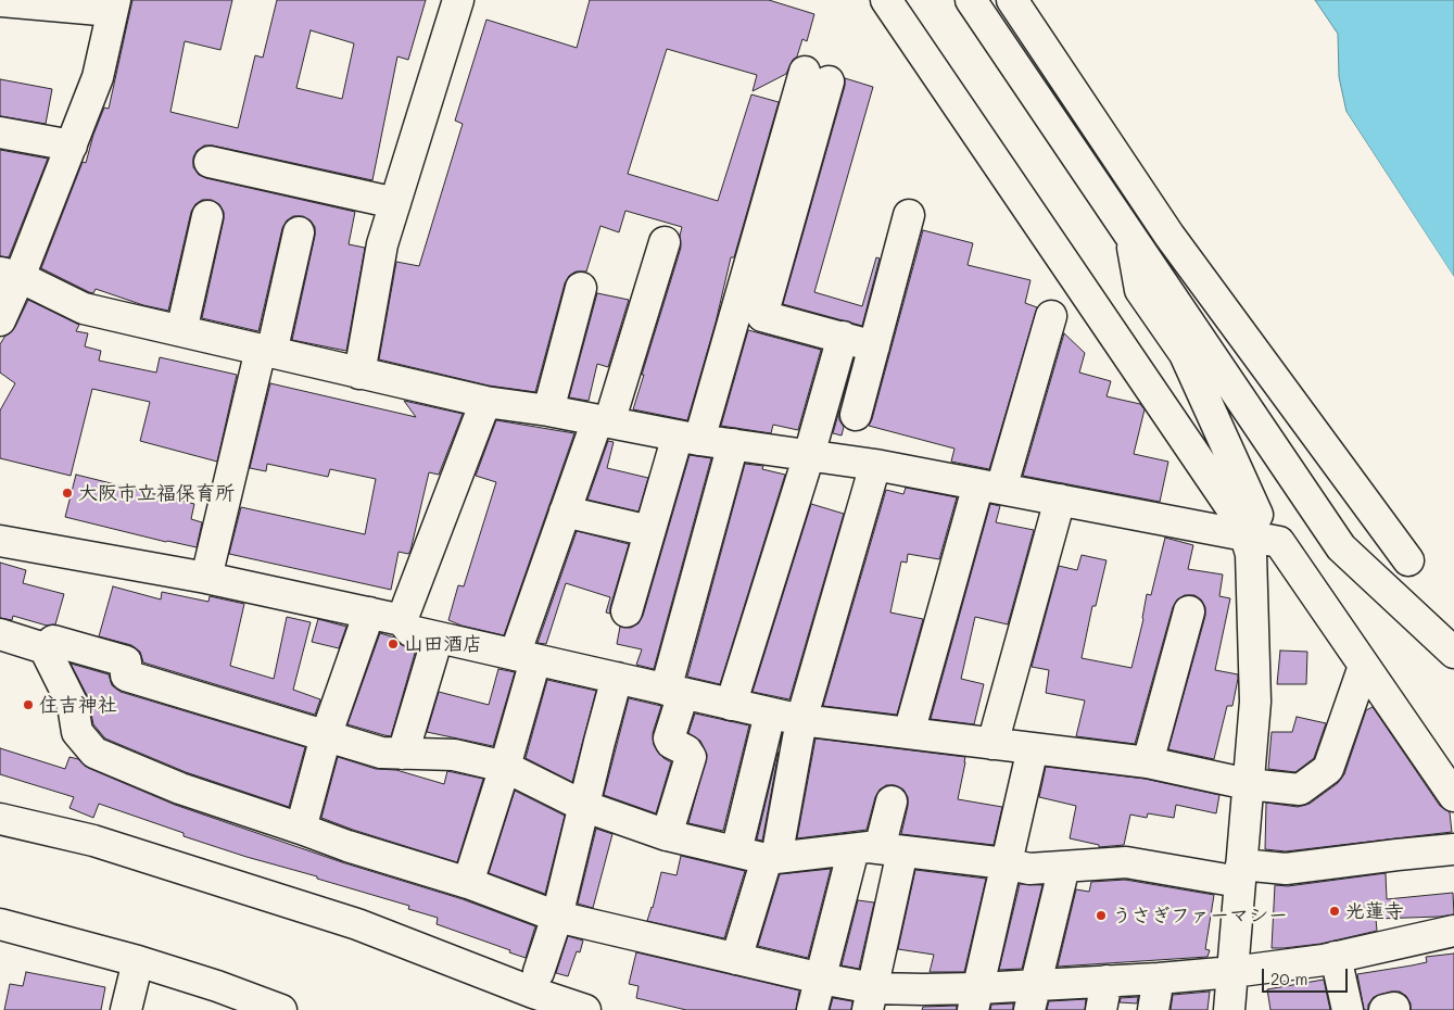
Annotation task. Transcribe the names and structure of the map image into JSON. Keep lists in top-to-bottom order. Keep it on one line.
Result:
{"places":["大阪市立福保育所","山田酒店","住吉神社","光蓮寺","うさぎファーマシー"],"scale_bar":"20 m"}
